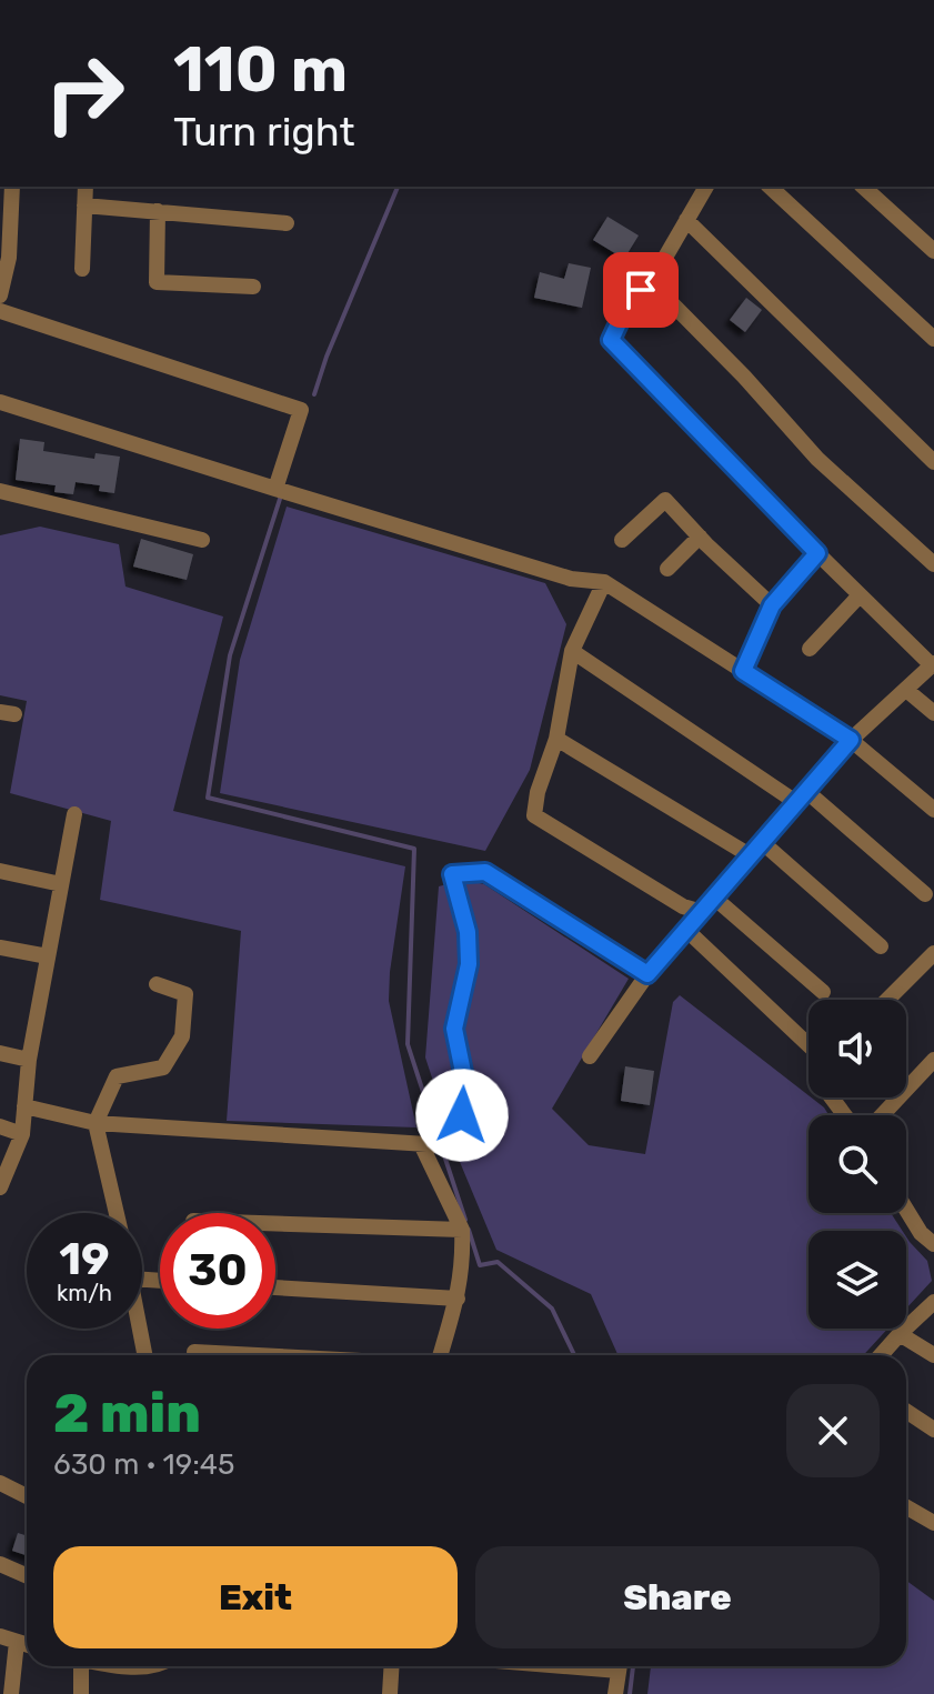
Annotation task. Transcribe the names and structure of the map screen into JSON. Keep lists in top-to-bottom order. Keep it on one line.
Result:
{"page":{"turn":["110 m","Turn right"],"speed":"19 km/h","limit":"30","heading":["2 min","630 m · 19:45"],"buttons":["Exit","Share"]}}
